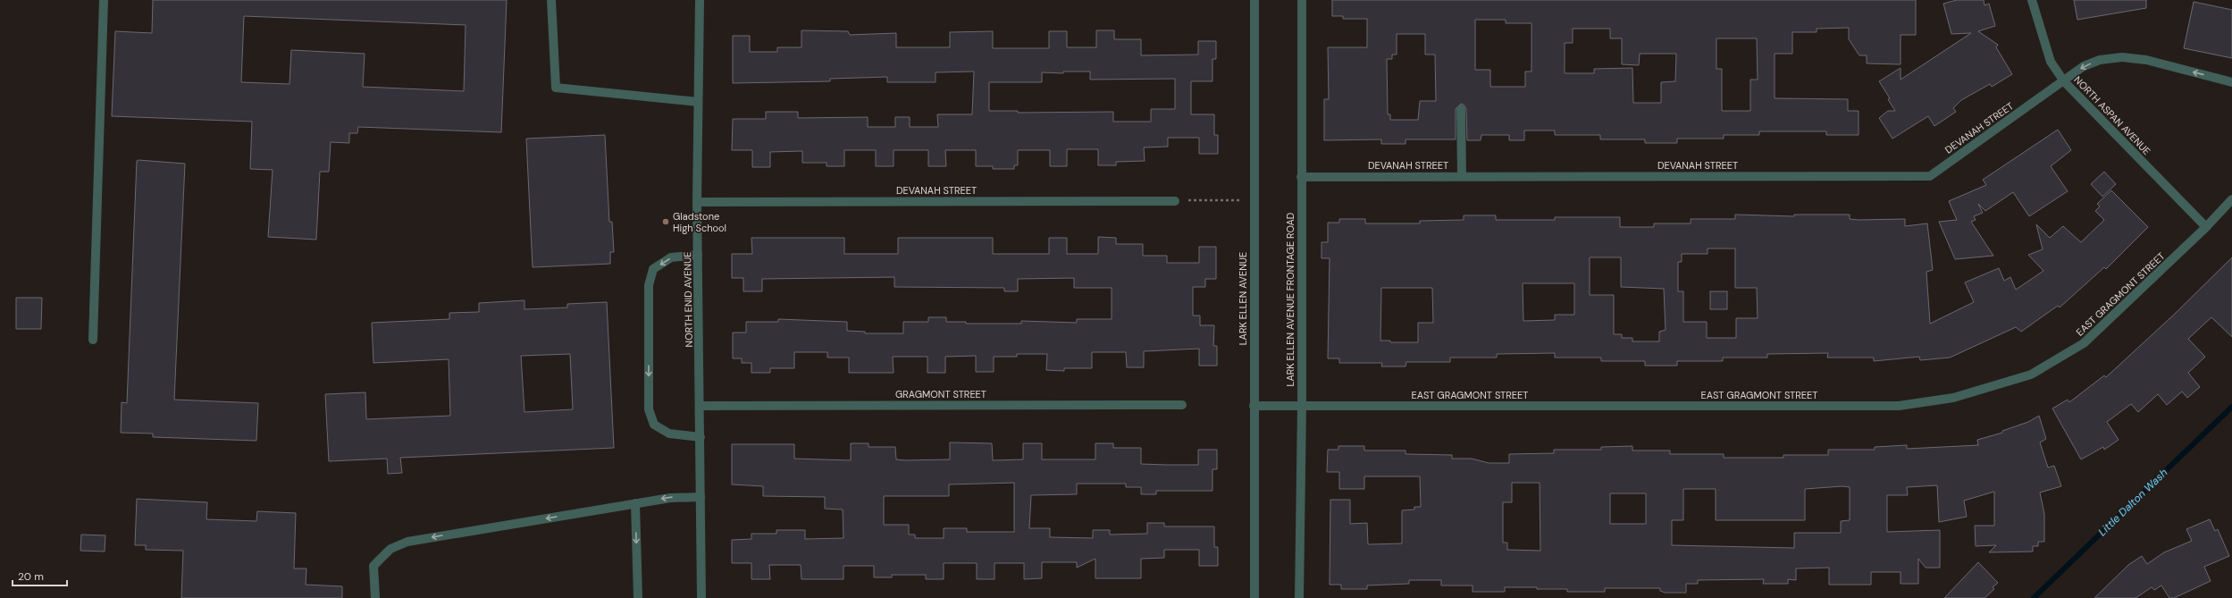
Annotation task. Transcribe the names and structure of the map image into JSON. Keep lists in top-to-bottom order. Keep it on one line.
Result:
{"streets":{"street":["NORTH ASPAN AVENUE","DEVANAH STREET","EAST GRAGMONT STREET","LARK ELLEN AVENUE","NORTH ENID AVENUE","LARK ELLEN AVENUE FRONTAGE ROAD","GRAGMONT STREET"]},"crossings":[["NORTH ASPAN AVENUE","DEVANAH STREET"],["NORTH ASPAN AVENUE","EAST GRAGMONT STREET"],["DEVANAH STREET","NORTH ENID AVENUE"],["DEVANAH STREET","LARK ELLEN AVENUE FRONTAGE ROAD"],["EAST GRAGMONT STREET","LARK ELLEN AVENUE"],["EAST GRAGMONT STREET","LARK ELLEN AVENUE FRONTAGE ROAD"],["NORTH ENID AVENUE","GRAGMONT STREET"]],"water":["Little Dalton Wash"],"places":["Gladstone High School"],"scale_bar":"20 m"}
